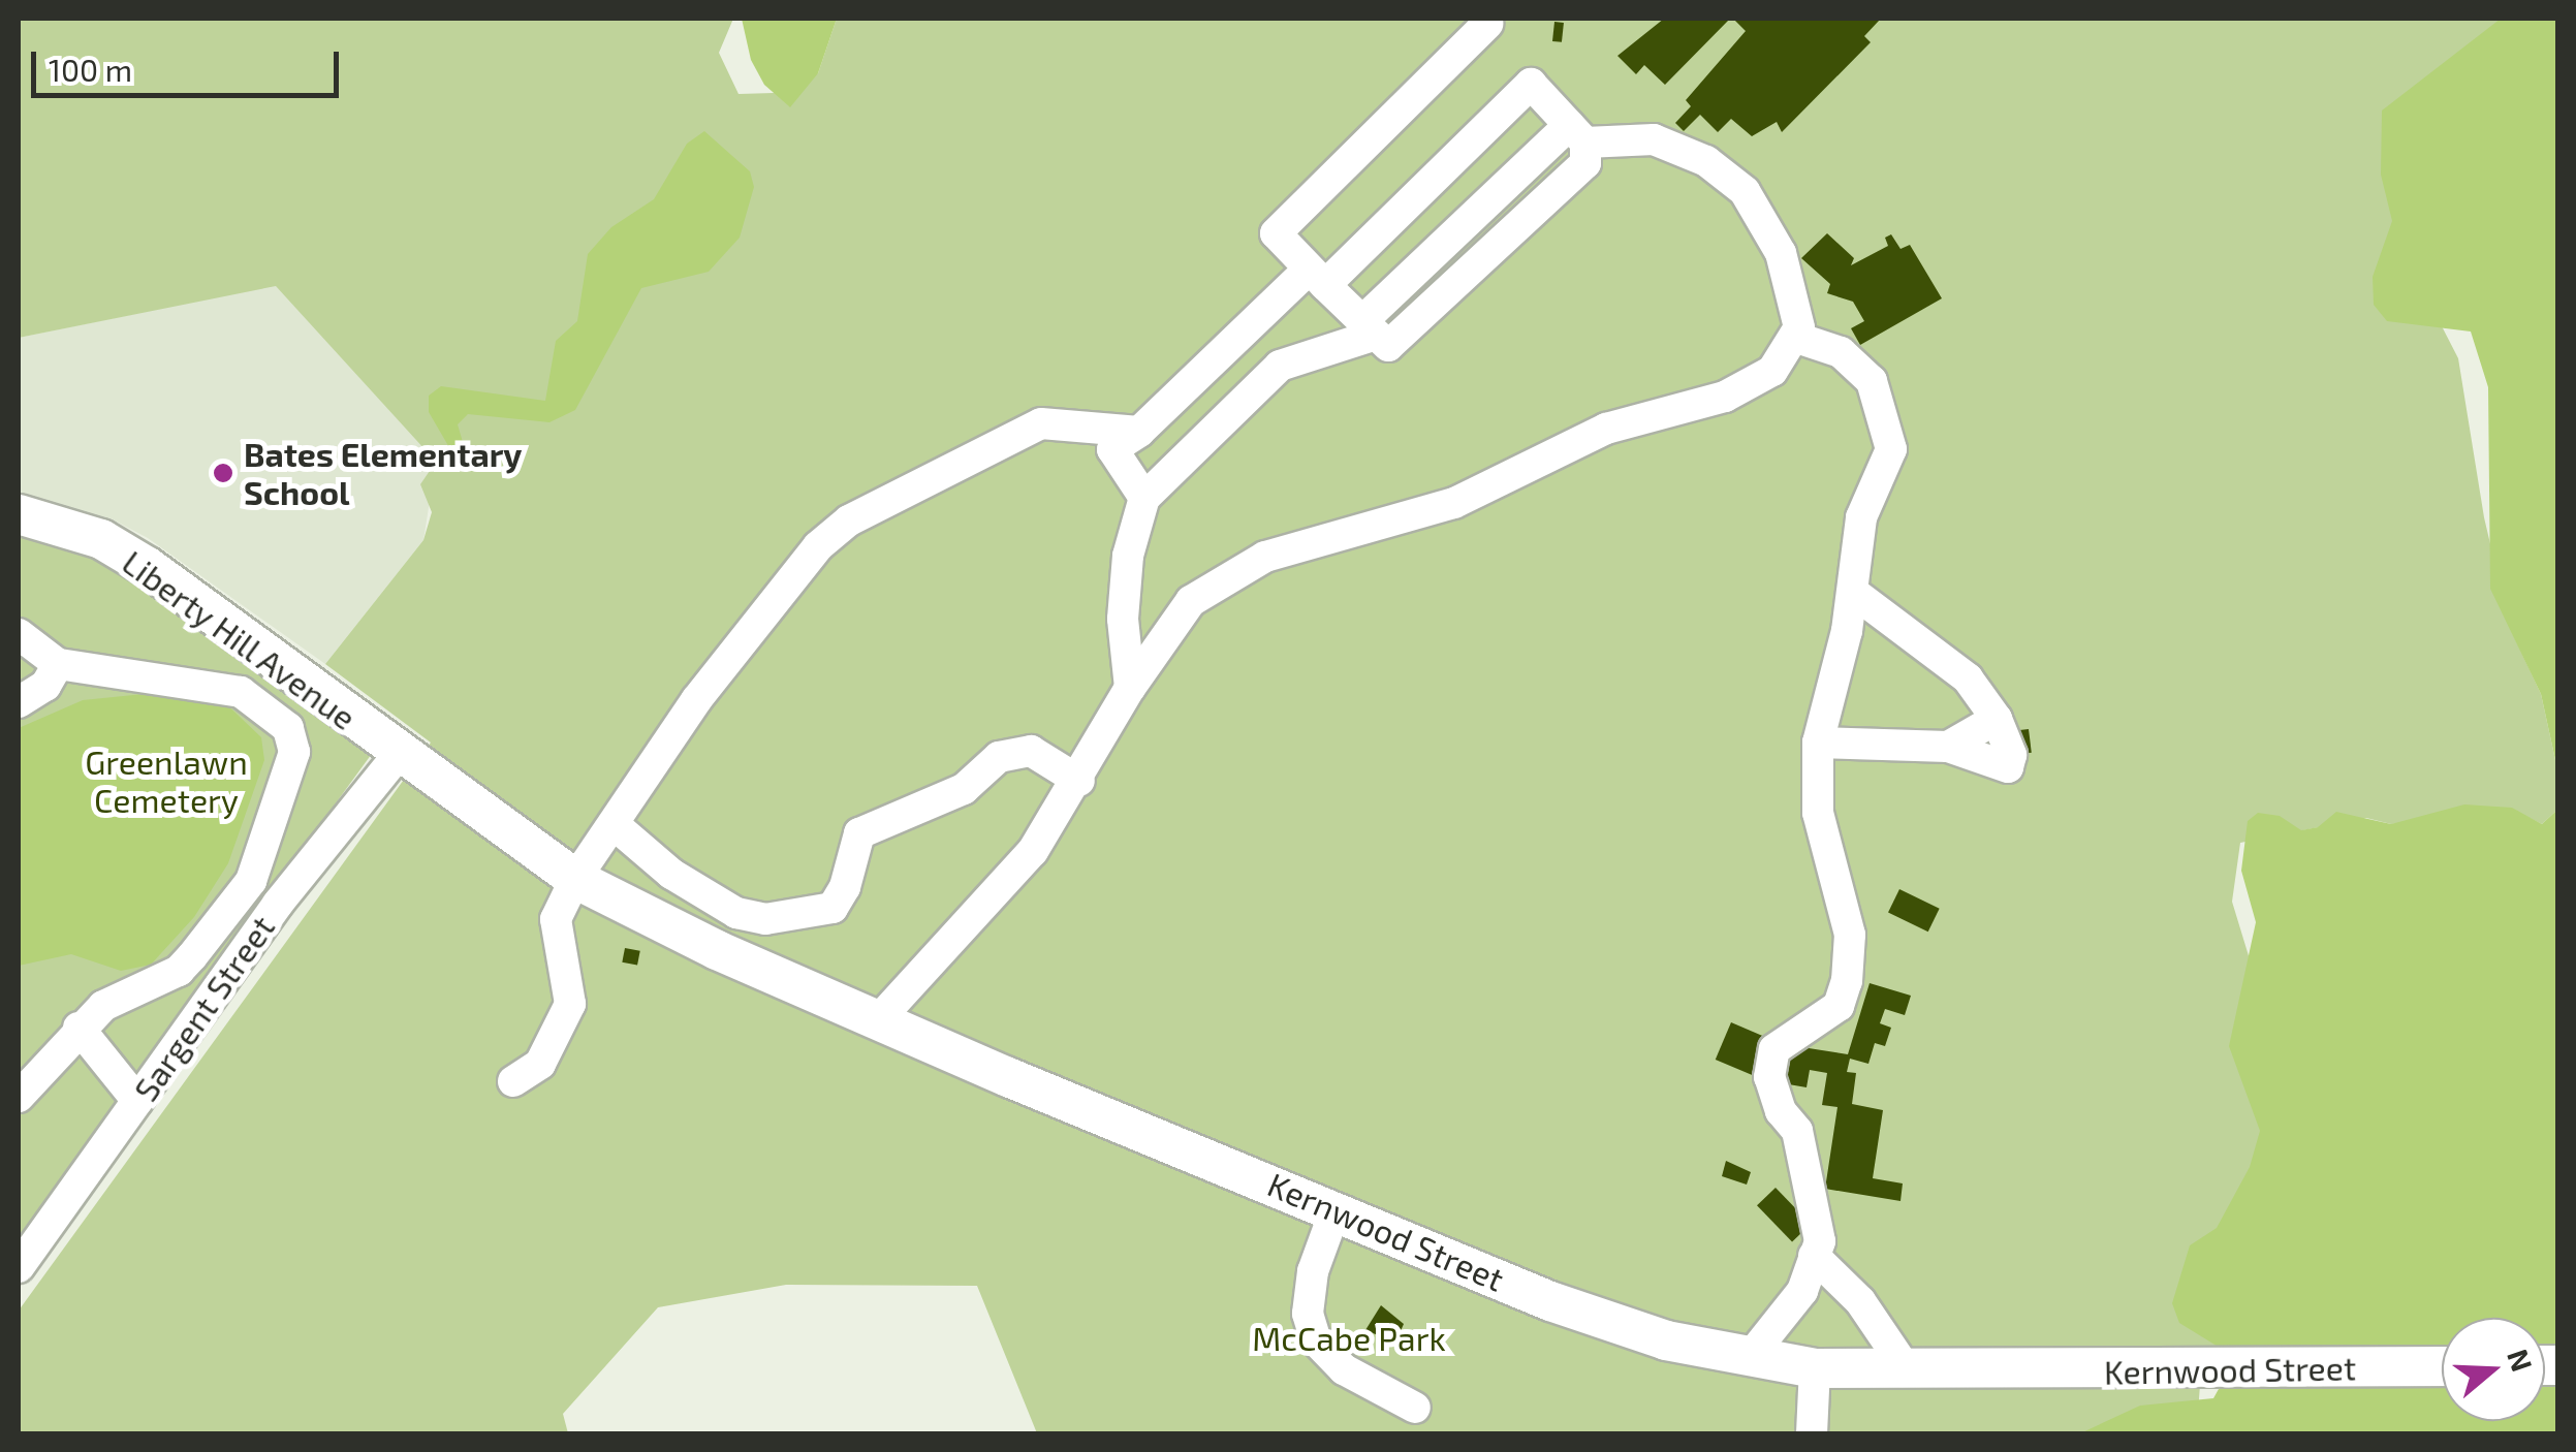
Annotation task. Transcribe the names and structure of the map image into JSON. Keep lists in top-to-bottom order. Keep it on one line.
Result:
{"streets":{"main road":["Liberty Hill Avenue","Kernwood Street"],"street":["Sargent Street"]},"crossings":[["Liberty Hill Avenue","Sargent Street"],["Liberty Hill Avenue","Kernwood Street"],["Sargent Street","Kernwood Street"]],"parks":["Greenlawn Cemetery","McCabe Park"],"places":["Bates Elementary School"],"scale_bar":"100 m","north":"right"}
